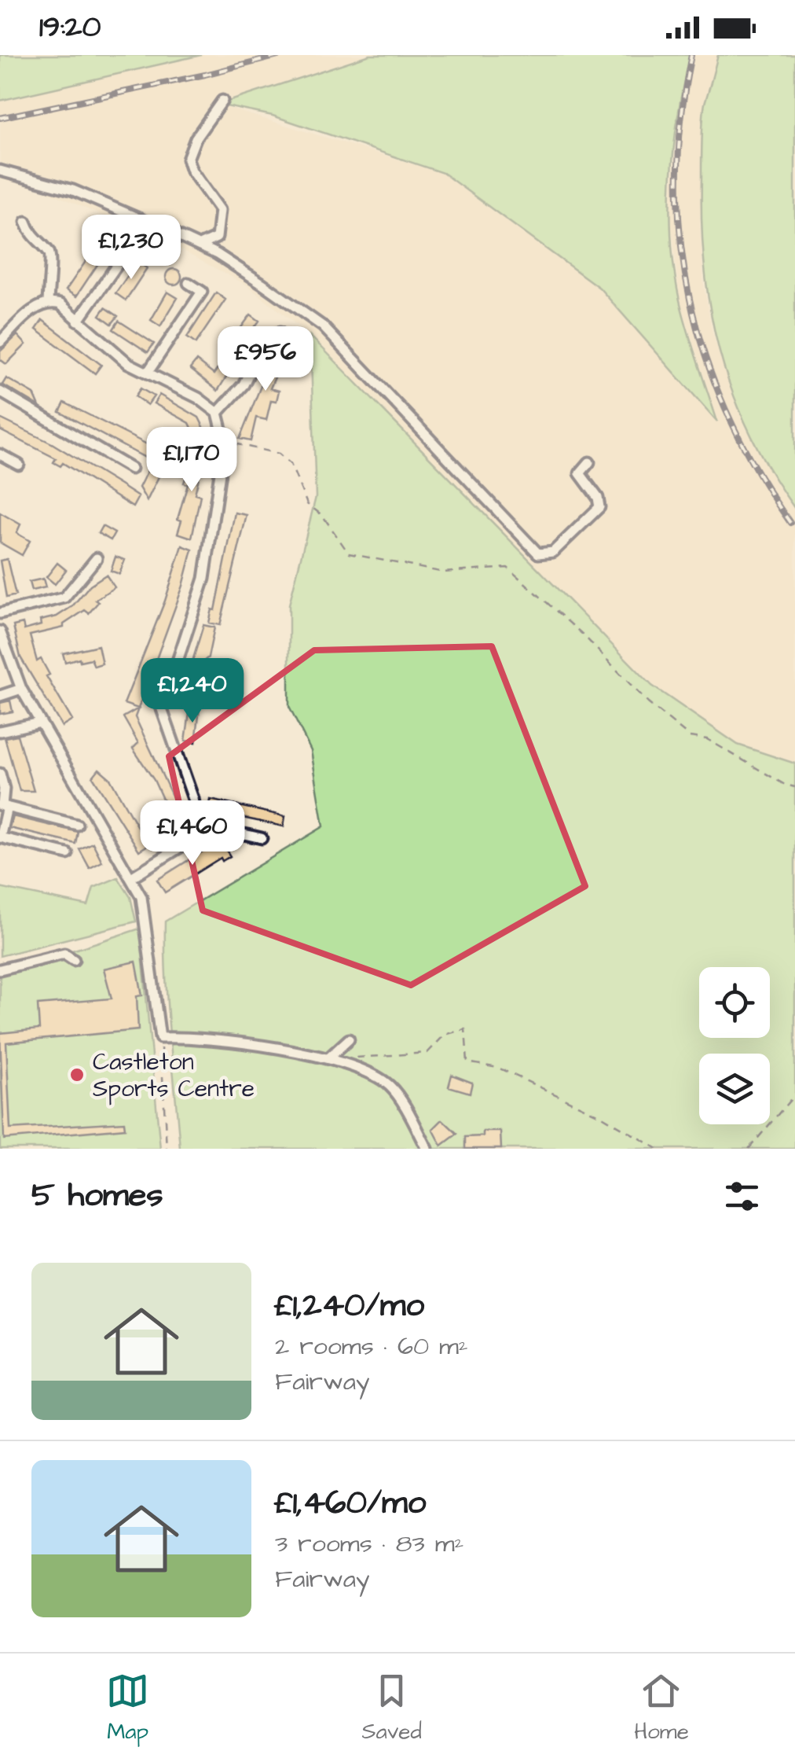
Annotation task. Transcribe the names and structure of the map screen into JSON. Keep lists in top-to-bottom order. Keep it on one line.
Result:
{"places":["Castleton Sports Centre"],"page":{"status":"19:20","price":["£1,230","£956","£1,170","£1,240","£1,460"],"heading":"5 homes","list":[{"name":"£1,240/mo","note":"2 rooms · 60 m² · Fairway"},{"name":"£1,460/mo","note":"3 rooms · 83 m² · Fairway"}],"tabs":["Map","Saved","Home"]}}
